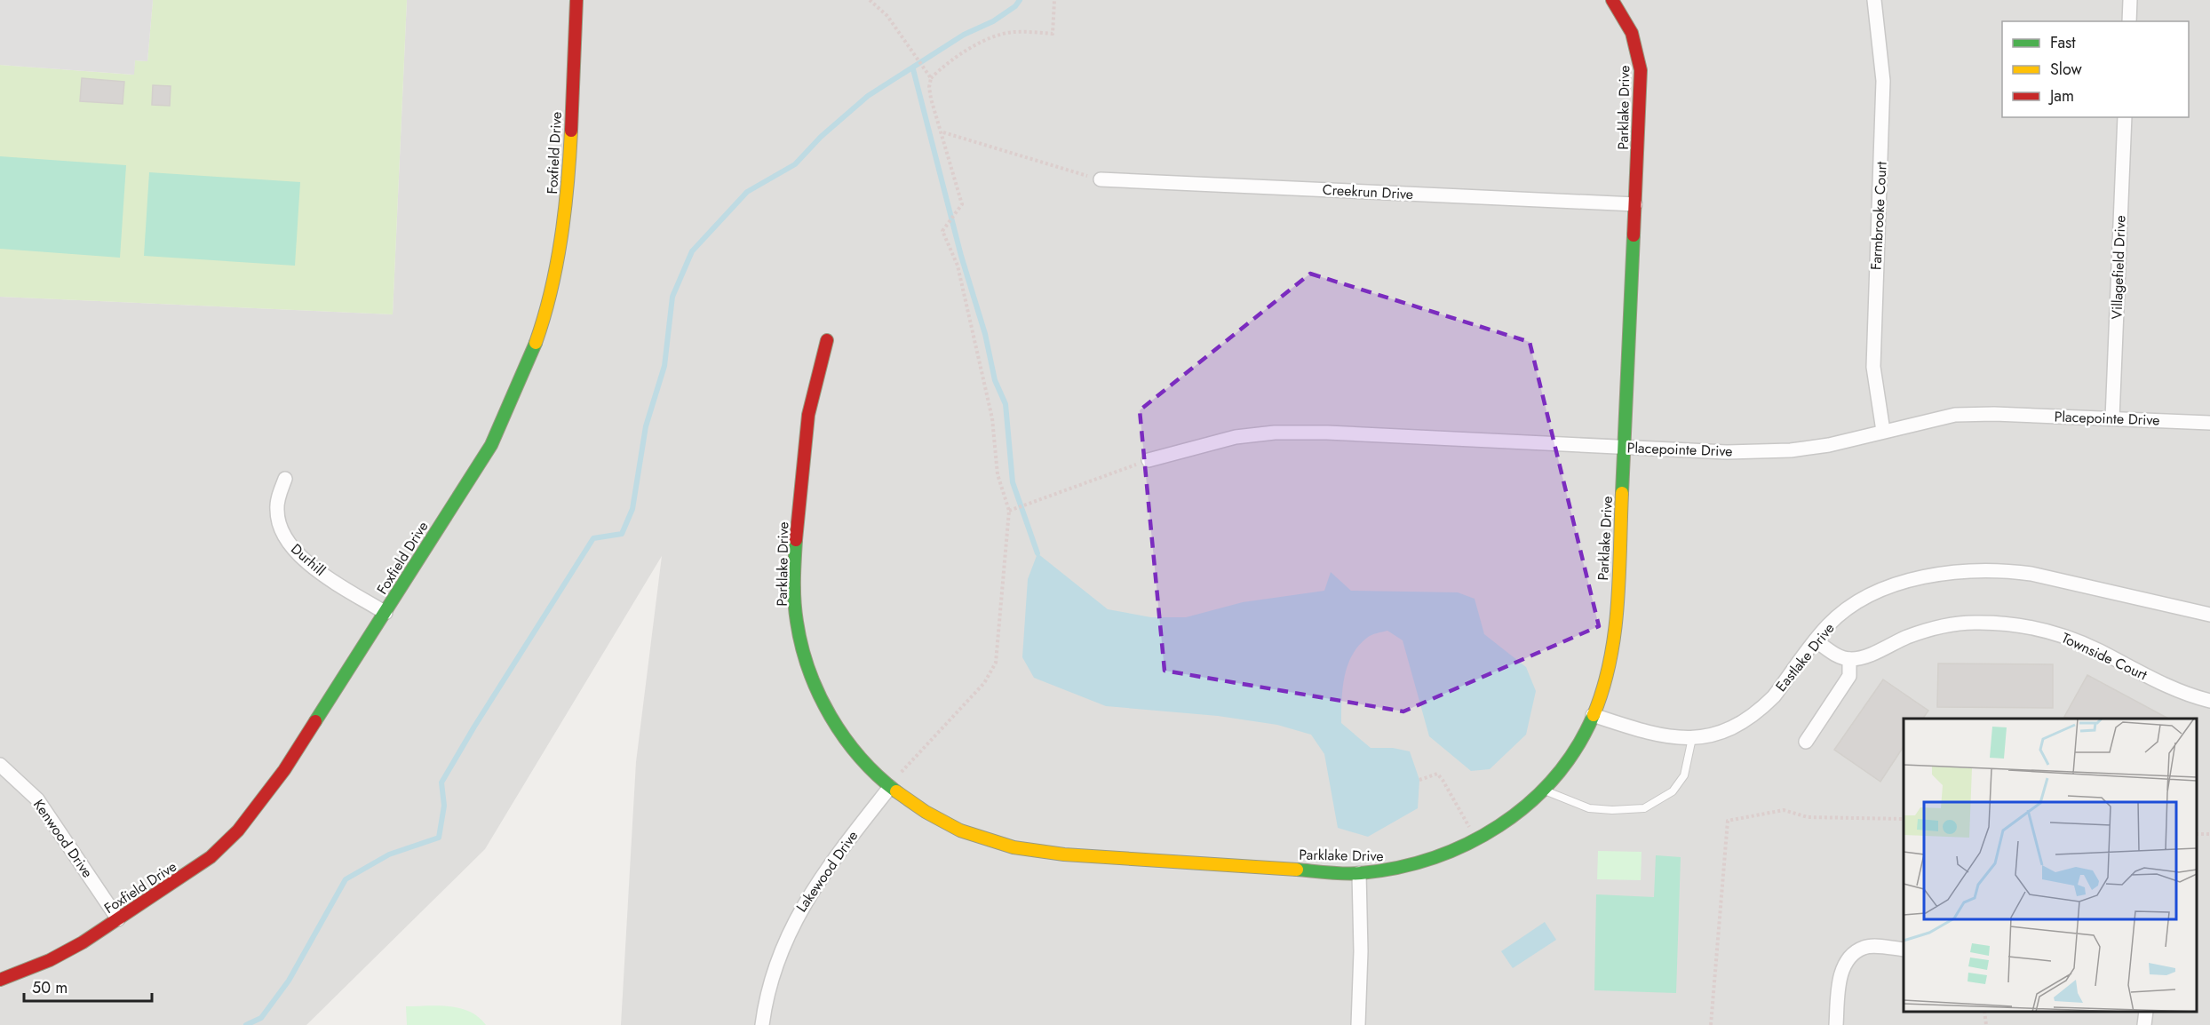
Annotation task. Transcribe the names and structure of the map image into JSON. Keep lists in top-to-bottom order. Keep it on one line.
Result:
{"streets":{"street":["Parklake Drive","Foxfield Drive","Creekrun Drive","Farmbrooke Court","Villagefield Drive","Placepointe Drive","Durhill","Townside Court","Eastlake Drive","Kenwood Drive","Lakewood Drive"]},"crossings":[["Parklake Drive","Creekrun Drive"],["Parklake Drive","Placepointe Drive"],["Parklake Drive","Eastlake Drive"],["Parklake Drive","Lakewood Drive"],["Foxfield Drive","Durhill"],["Foxfield Drive","Kenwood Drive"],["Farmbrooke Court","Placepointe Drive"],["Villagefield Drive","Placepointe Drive"]],"legend":["Fast","Slow","Jam"],"scale_bar":"50 m"}
